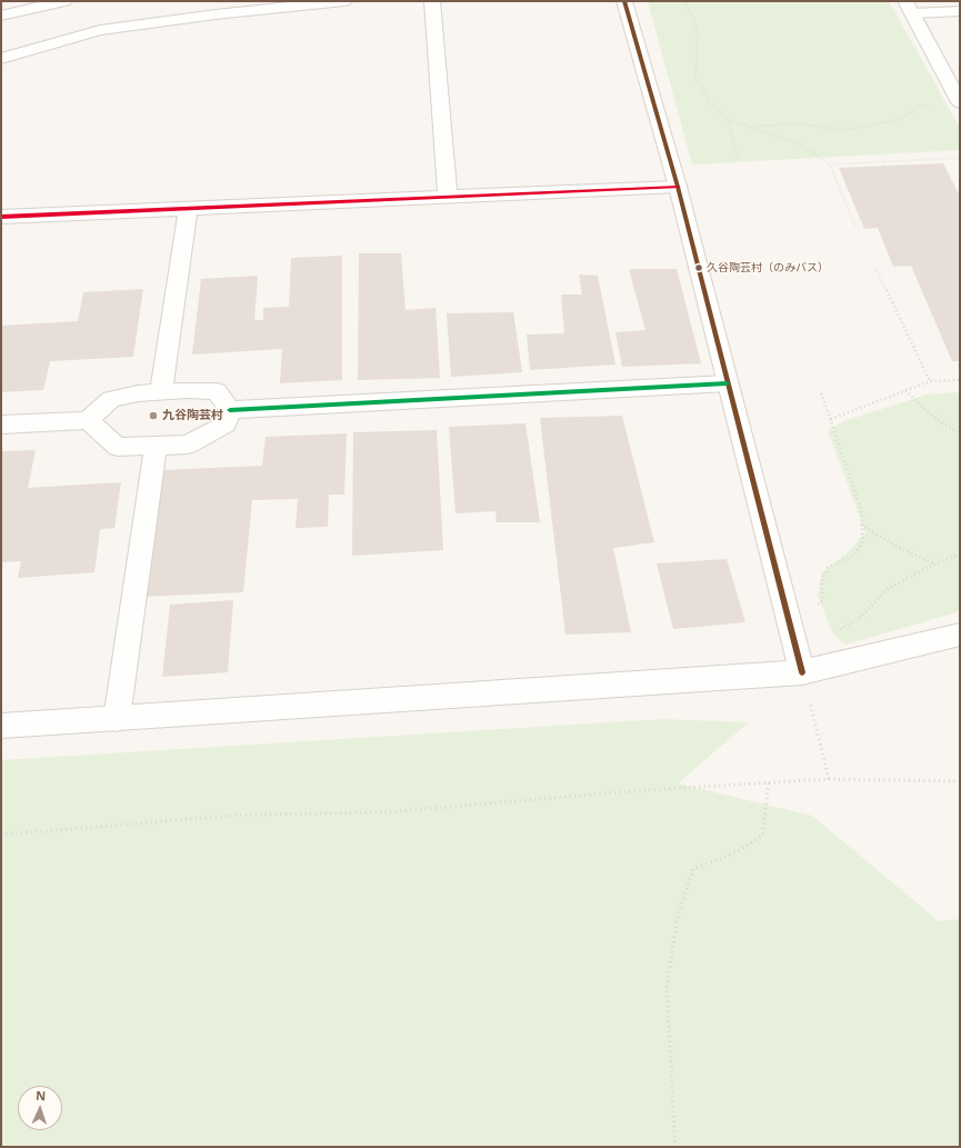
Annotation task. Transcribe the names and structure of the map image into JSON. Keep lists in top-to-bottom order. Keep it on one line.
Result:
{"places":["久谷陶芸村（のみバス）","九谷陶芸村"],"north":"top"}
